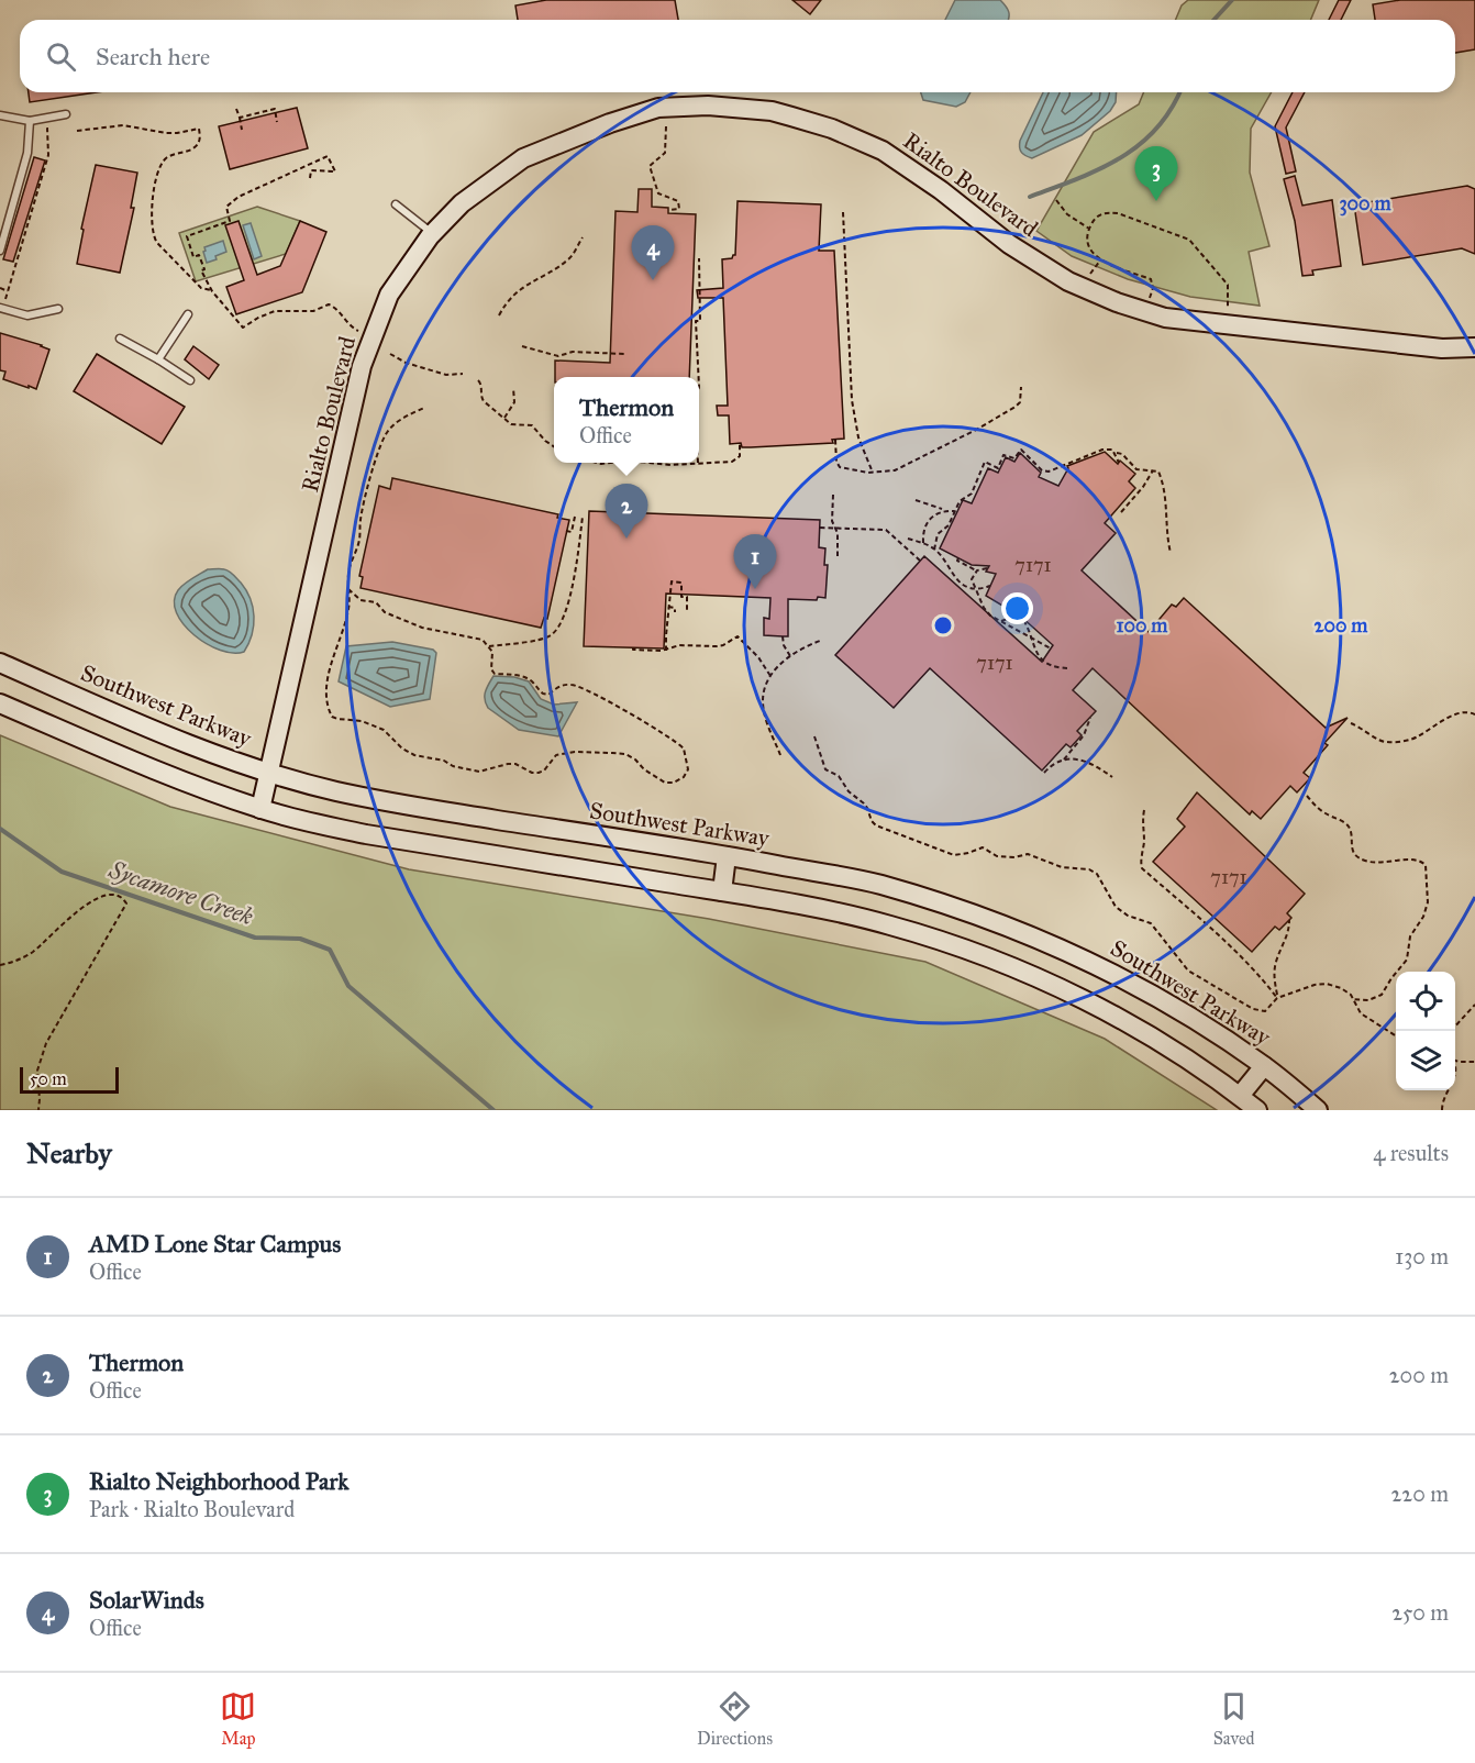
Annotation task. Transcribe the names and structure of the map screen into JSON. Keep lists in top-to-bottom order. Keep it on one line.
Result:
{"streets":{"main road":["Rialto Boulevard","Southwest Parkway"]},"crossings":[["Rialto Boulevard","Southwest Parkway"]],"water":["Sycamore Creek"],"house_numbers":["7171","7171","7171"],"scale_bar":"50 m","page":{"search":"Search here","pins":["3","4","2","1"],"popup":["Thermon","Office"],"scale":"50 m","heading":["Nearby","4 results"],"list":[{"mark":"1","name":"AMD Lone Star Campus","note":"Office","value":"130 m"},{"mark":"2","name":"Thermon","note":"Office","value":"200 m"},{"mark":"3","name":"Rialto Neighborhood Park","note":"Park · Rialto Boulevard","value":"220 m"},{"mark":"4","name":"SolarWinds","note":"Office","value":"250 m"}],"nav":["Map","Directions","Saved"]},"rings":["300 m","100 m","200 m"]}
